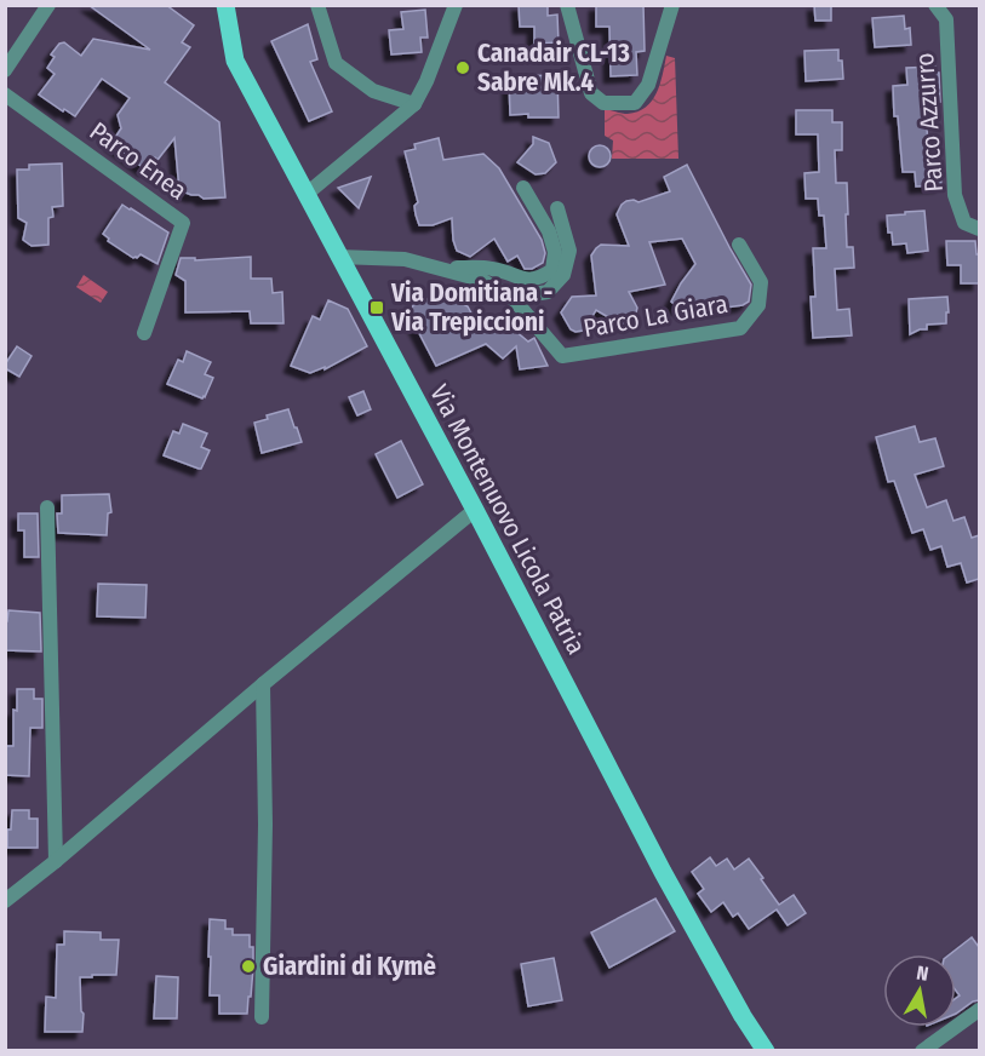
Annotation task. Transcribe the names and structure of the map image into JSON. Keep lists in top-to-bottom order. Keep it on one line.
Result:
{"streets":{"main road":["Via Montenuovo Licola Patria"],"street":["Parco Azzurro","Parco Enea","Parco La Giara"]},"crossings":[["Parco La Giara","Via Montenuovo Licola Patria"]],"places":{"other":["Canadair CL-13 Sabre Mk.4","Giardini di Kymè"],"transit":["Via Domitiana - Via Trepiccioni"]},"north":"top"}
